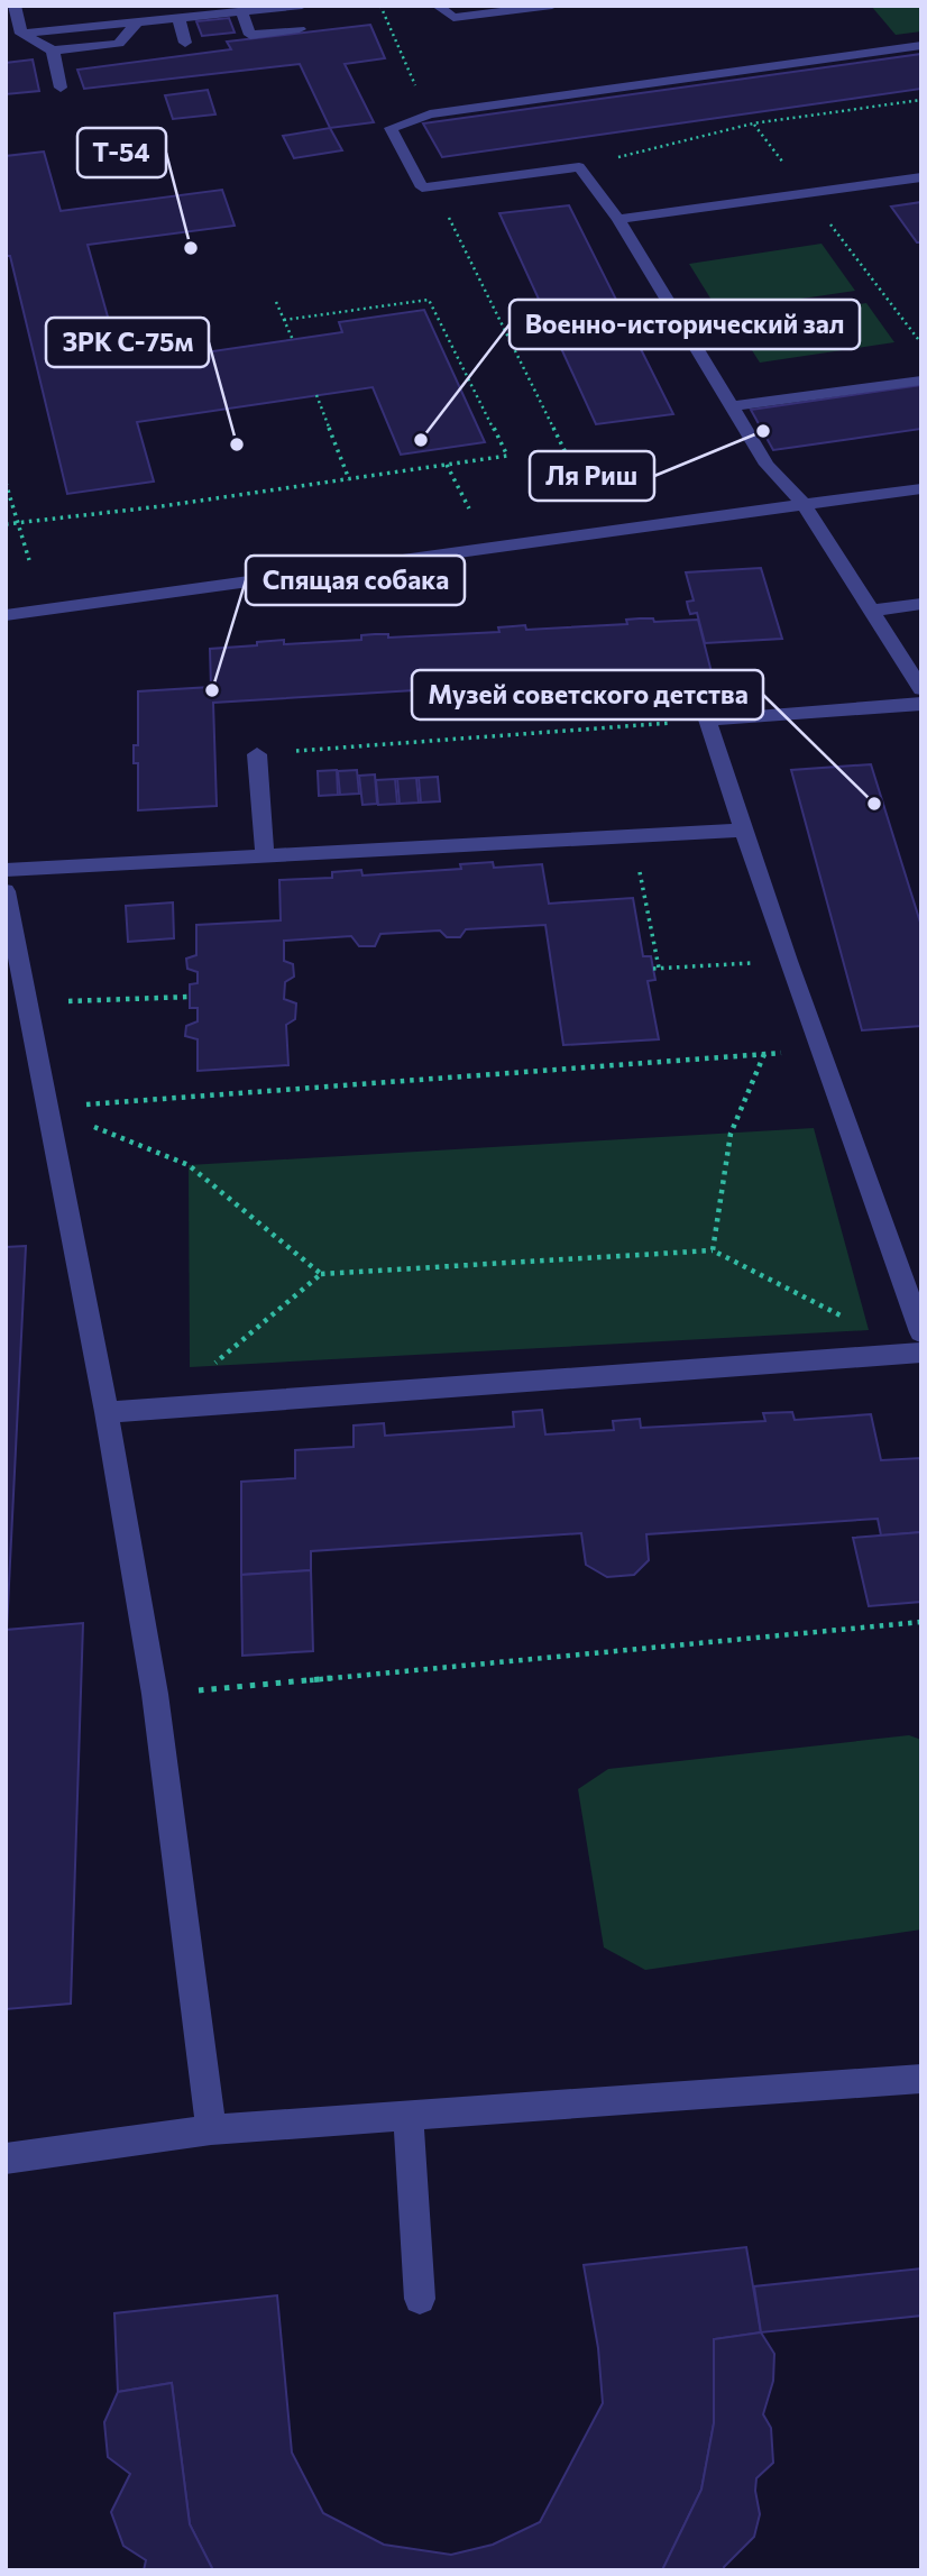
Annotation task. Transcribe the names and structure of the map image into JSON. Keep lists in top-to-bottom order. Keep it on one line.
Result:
{"places":["Т-54","Ля Риш","Военно-исторический зал","ЗРК С-75м","Спящая собака","Музей советского детства"]}
